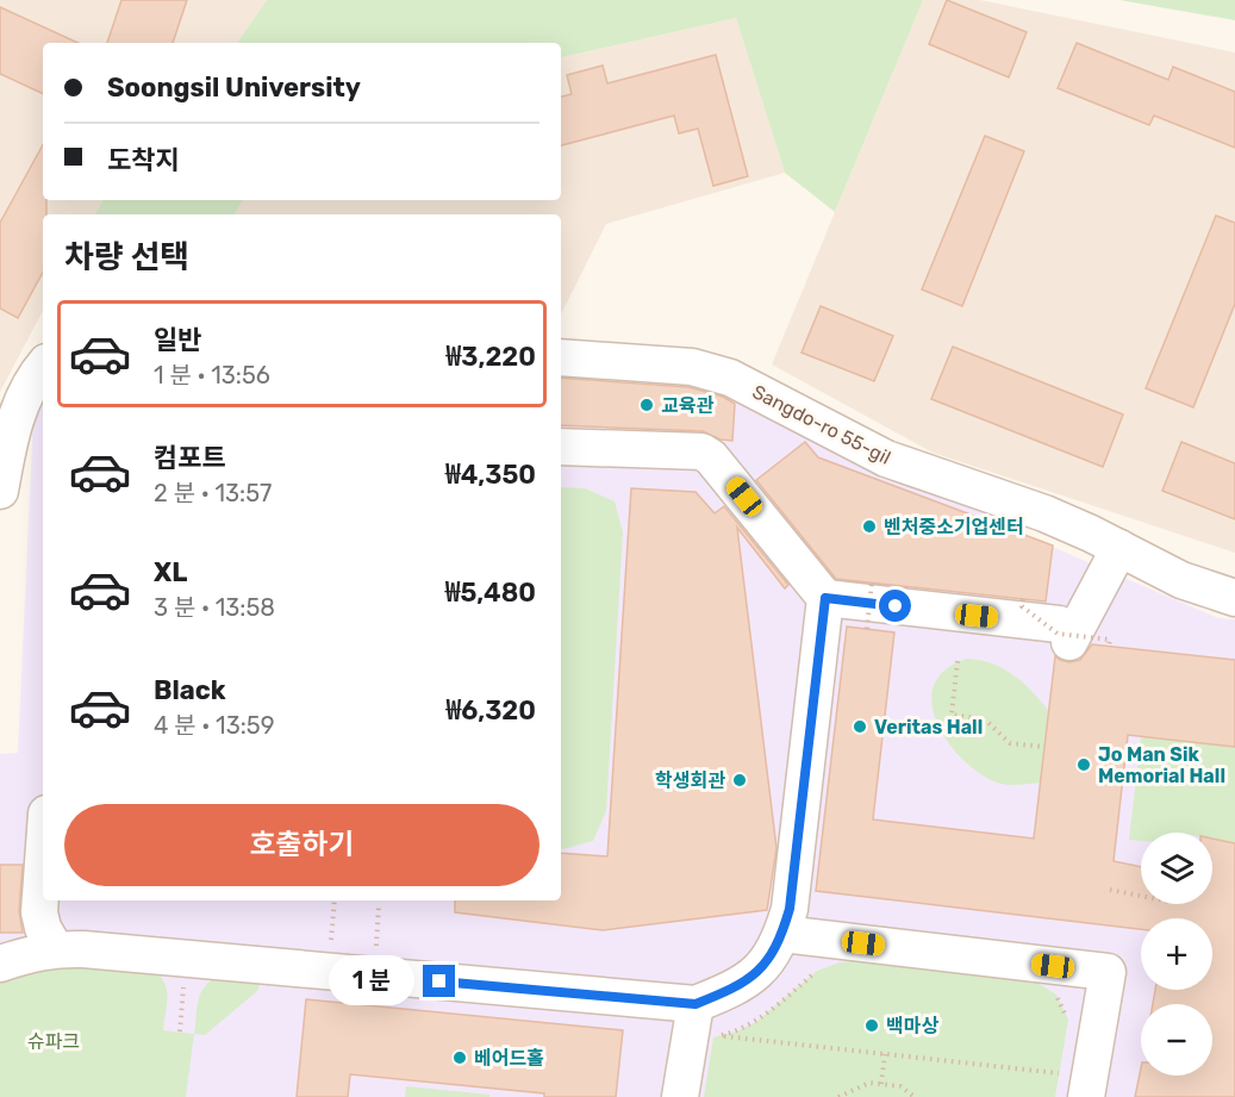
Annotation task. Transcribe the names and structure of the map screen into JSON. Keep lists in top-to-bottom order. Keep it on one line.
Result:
{"streets":{"street":["Sangdo-ro 55-gil"]},"parks":["슈파크"],"places":["교육관","벤처중소기업센터","Veritas Hall","Jo Man Sik Memorial Hall","학생회관","백마상","베어드홀"],"page":{"banner":["Soongsil University","도착지"],"heading":"차량 선택","list":[{"name":"일반","note":"1 분 · 13:56","value":"₩3,220"},{"name":"컴포트","note":"2 분 · 13:57","value":"₩4,350"},{"name":"XL","note":"3 분 · 13:58","value":"₩5,480"},{"name":"Black","note":"4 분 · 13:59","value":"₩6,320"}],"buttons":"호출하기","map_buttons":["+","−"],"bubble":"1 분"}}
